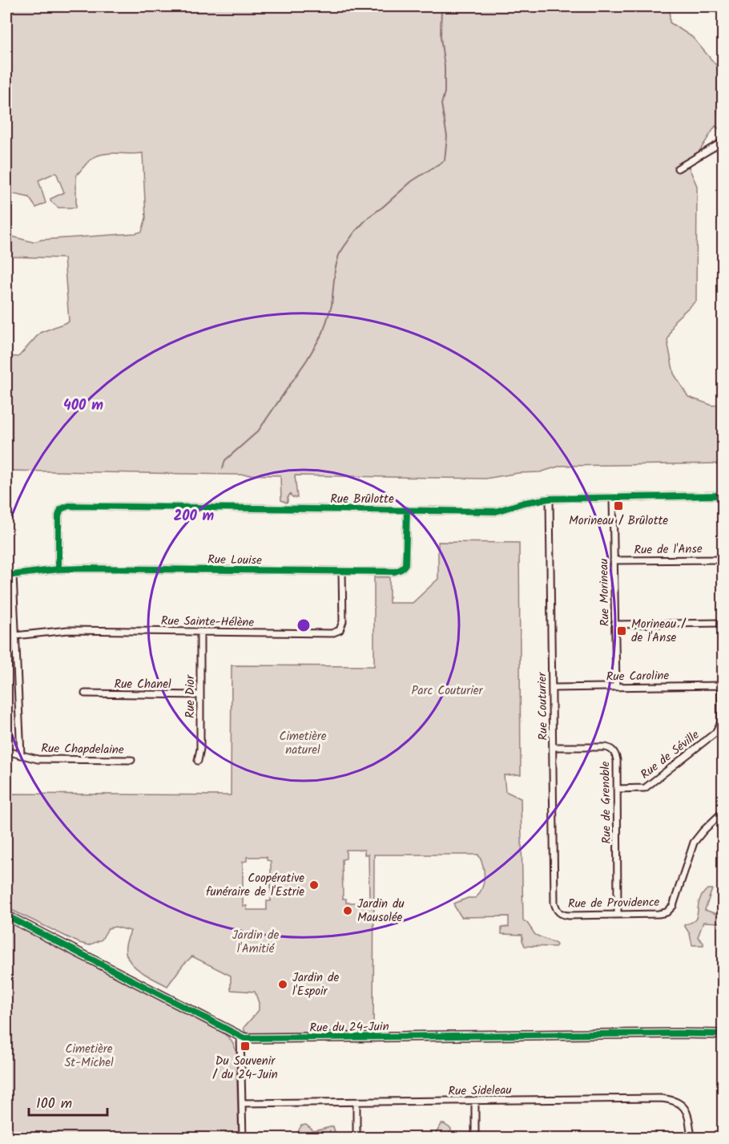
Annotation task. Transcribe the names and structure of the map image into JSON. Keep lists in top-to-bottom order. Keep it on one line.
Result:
{"streets":{"street":["Rue Brûlotte","Rue de l'Anse","Rue Louise","Rue Morineau","Rue Sainte-Hélène","Rue Caroline","Rue Chanel","Rue Dior","Rue Couturier","Rue Chapdelaine","Rue de Séville","Rue de Grenoble","Rue de Providence","Rue du 24-Juin","Rue Sideleau"]},"crossings":[["Rue Brûlotte","Rue Louise"],["Rue Brûlotte","Rue Morineau"],["Rue Brûlotte","Rue Couturier"],["Rue de l'Anse","Rue Morineau"],["Rue Louise","Rue Sainte-Hélène"],["Rue Morineau","Rue Caroline"],["Rue Sainte-Hélène","Rue Dior"],["Rue Caroline","Rue Couturier"],["Rue Caroline","Rue de Séville"],["Rue Chanel","Rue Dior"],["Rue Couturier","Rue de Grenoble"],["Rue Couturier","Rue de Providence"],["Rue de Séville","Rue de Grenoble"],["Rue de Grenoble","Rue de Providence"]],"parks":["Parc Couturier","Cimetière naturel","Jardin de l'Amitié","Cimetière St-Michel"],"places":{"transit":["Morineau / Brûlotte","Morineau / de l'Anse","Du Souvenir / du 24-Juin"],"other":["Coopérative funéraire de l'Estrie","Jardin du Mausolée","Jardin de l'Espoir"]},"scale_bar":"100 m","rings":["400 m","200 m"]}
